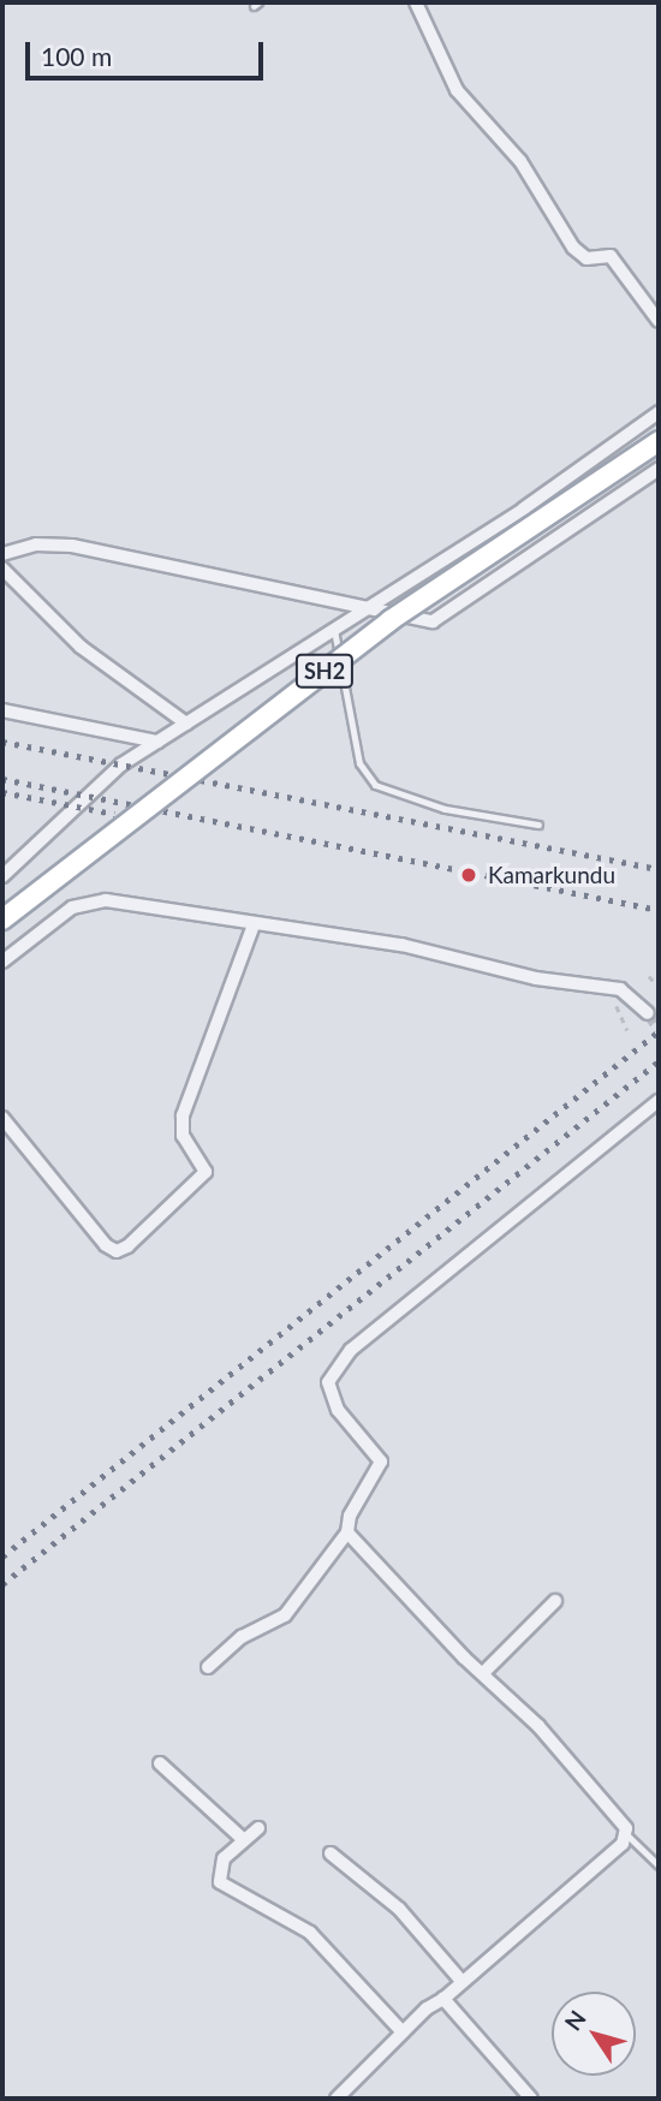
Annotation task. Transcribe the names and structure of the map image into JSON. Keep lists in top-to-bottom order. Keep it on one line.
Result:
{"streets":{"main road":["SH2"]},"places":["Kamarkundu"],"scale_bar":"100 m","north":"top left"}
